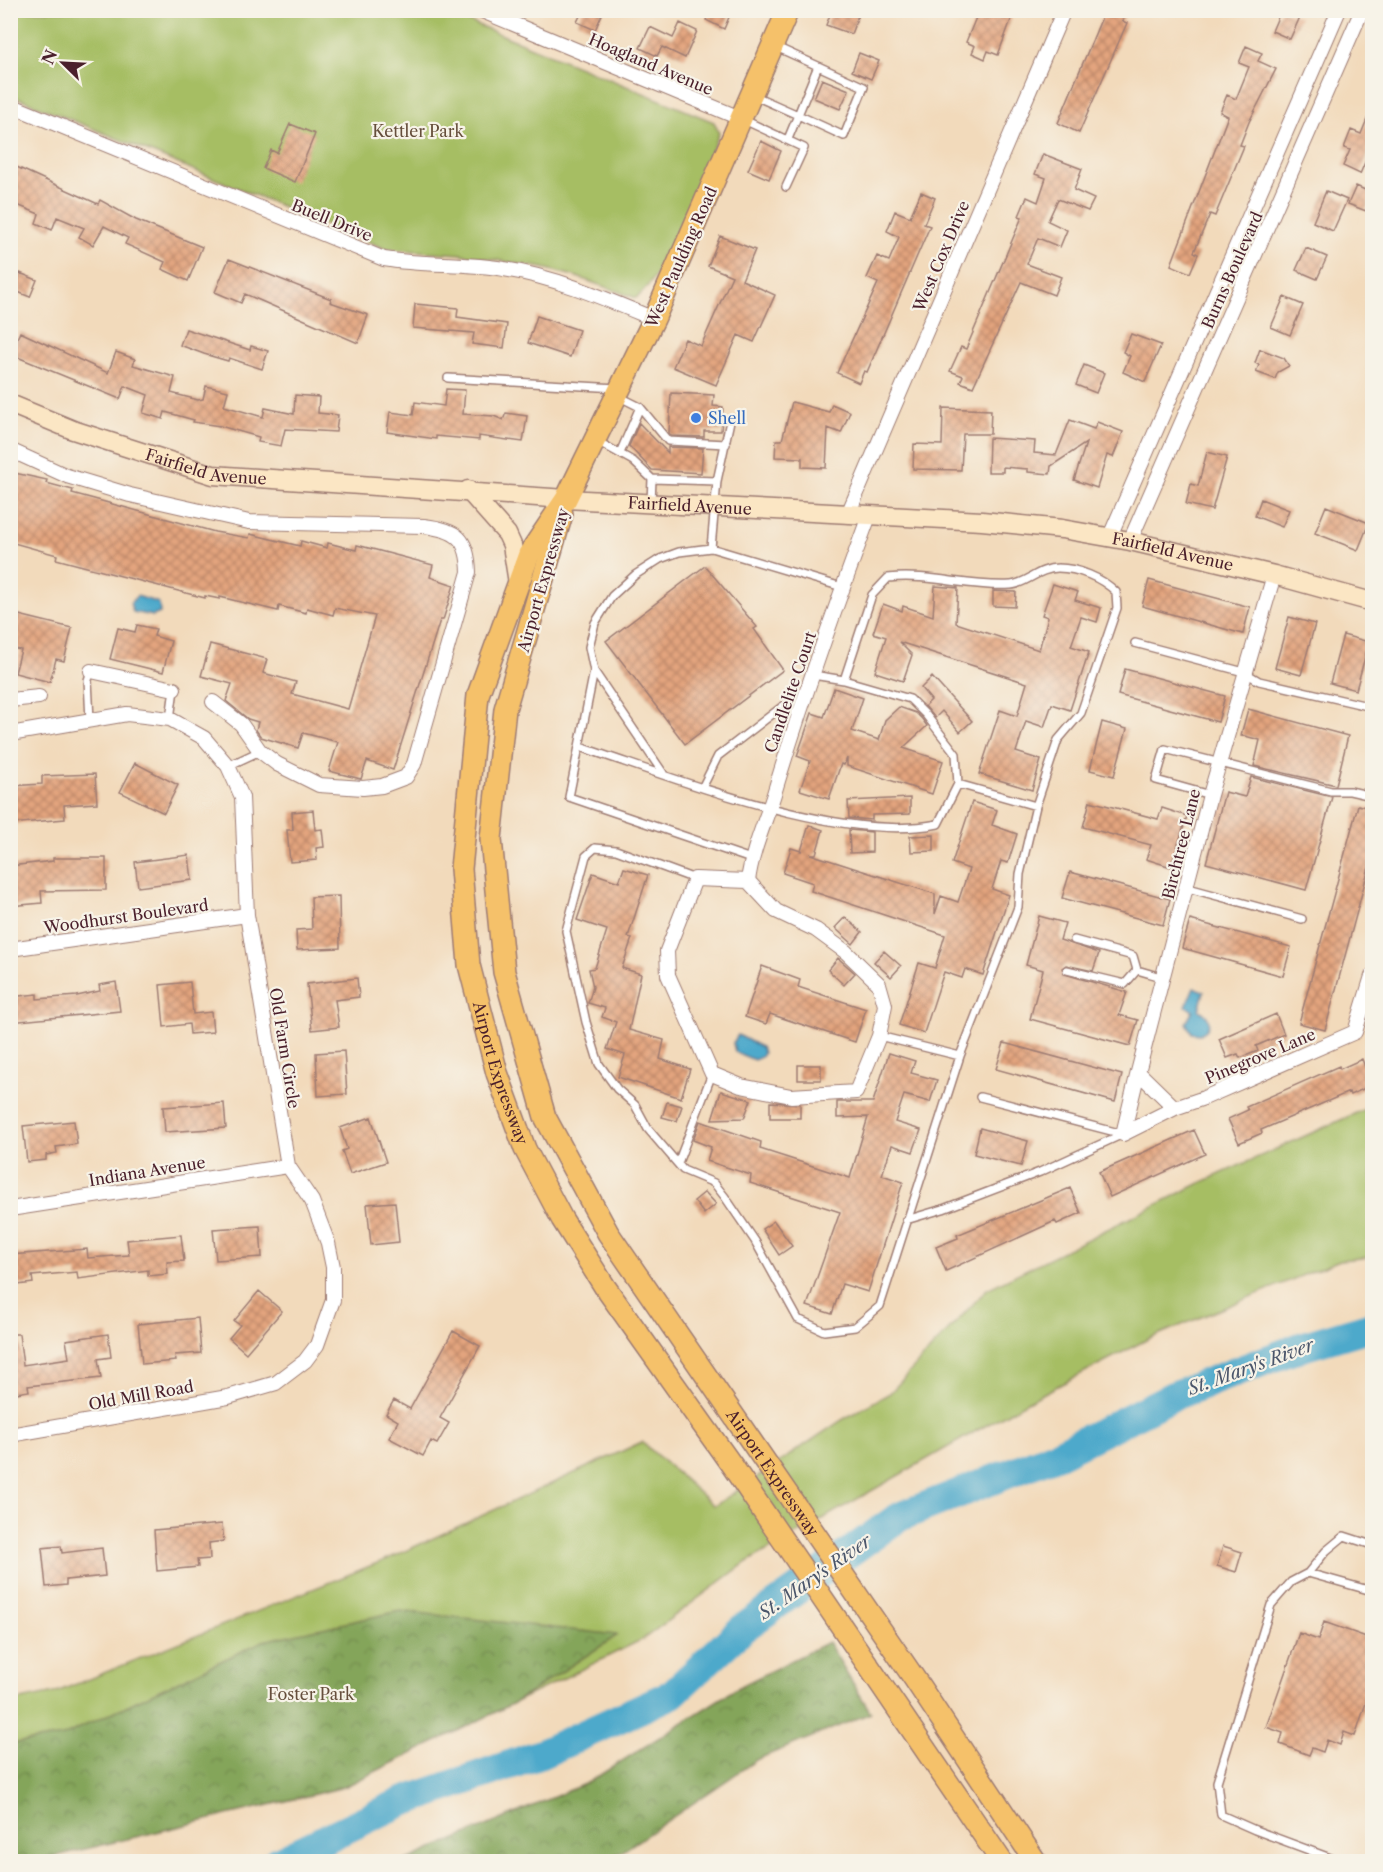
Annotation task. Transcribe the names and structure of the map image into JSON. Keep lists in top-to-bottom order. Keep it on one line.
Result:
{"streets":{"main road":["West Paulding Road","Fairfield Avenue","Airport Expressway"],"street":["Hoagland Avenue","Buell Drive","West Cox Drive","Burns Boulevard","Candlelite Court","Birchtree Lane","Woodhurst Boulevard","Old Farm Circle","Pinegrove Lane","Indiana Avenue","Old Mill Road"]},"crossings":[["Hoagland Avenue","West Paulding Road"],["Buell Drive","West Paulding Road"],["West Cox Drive","Fairfield Avenue"],["West Paulding Road","Fairfield Avenue"],["West Paulding Road","Airport Expressway"],["Burns Boulevard","Fairfield Avenue"],["Fairfield Avenue","Airport Expressway"],["Fairfield Avenue","Candlelite Court"],["Fairfield Avenue","Birchtree Lane"],["Birchtree Lane","Pinegrove Lane"],["Woodhurst Boulevard","Old Farm Circle"],["Old Farm Circle","Indiana Avenue"],["Old Farm Circle","Old Mill Road"]],"water":["St. Mary's River"],"parks":["Kettler Park","Foster Park"],"places":["Shell"],"north":"top left"}
